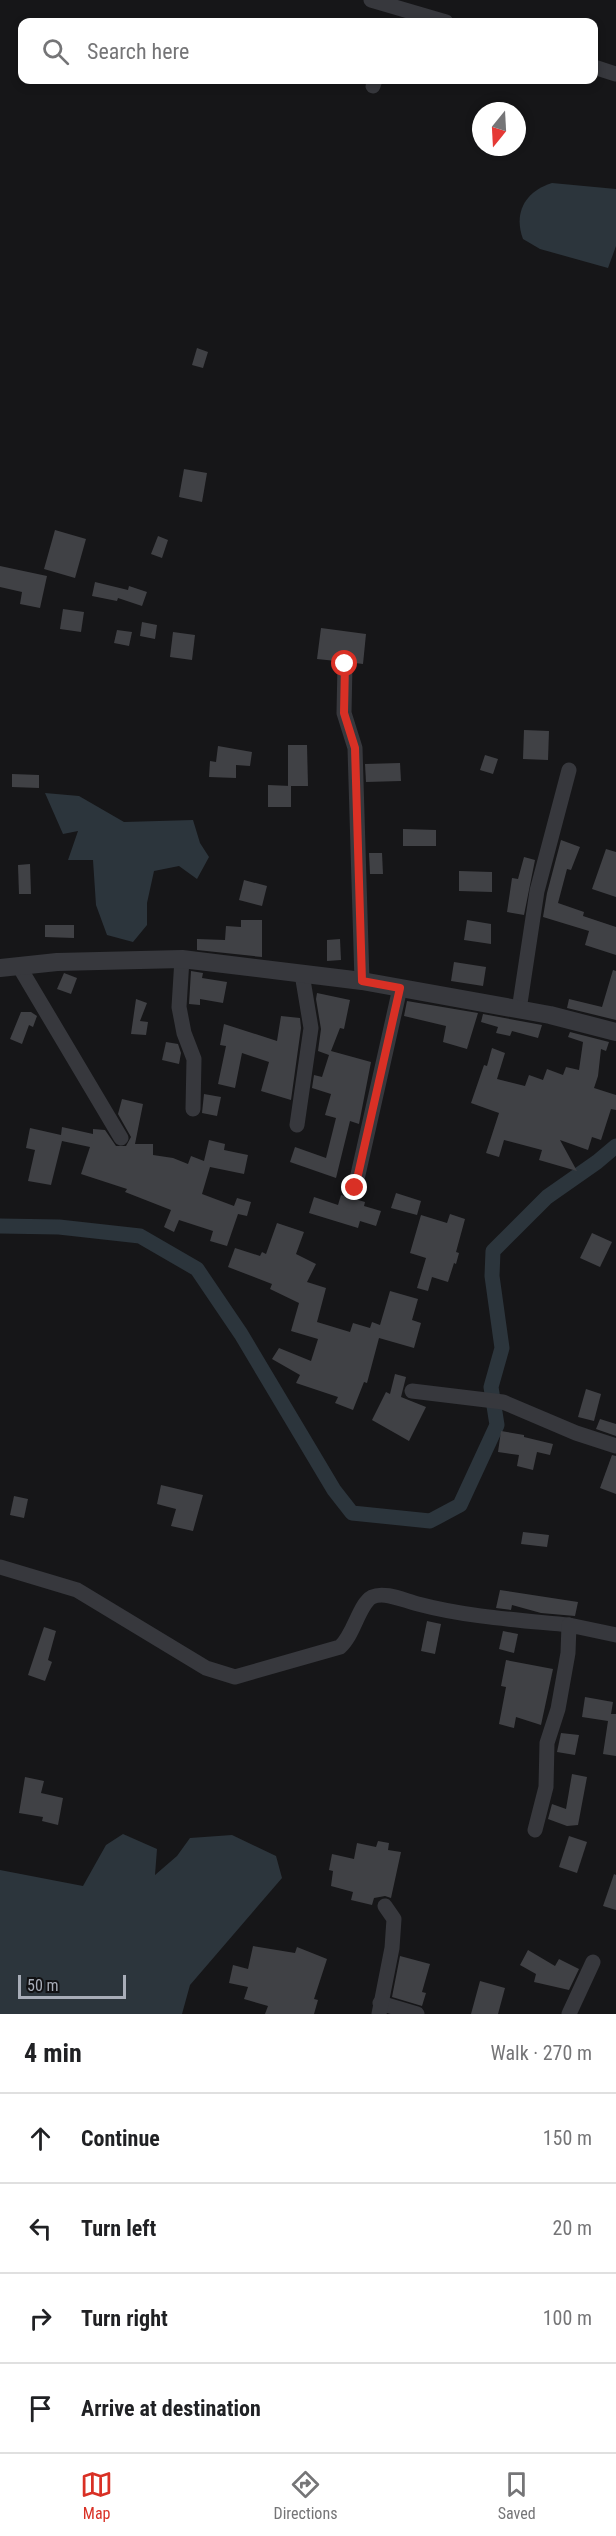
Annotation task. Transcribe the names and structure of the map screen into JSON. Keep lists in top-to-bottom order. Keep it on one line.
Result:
{"scale_bar":"50 m","north":"bottom","page":{"search":"Search here","scale":"50 m","heading":["4 min","Walk · 270 m"],"list":[["Continue","150 m"],["Turn left","20 m"],["Turn right","100 m"],"Arrive at destination"],"nav":["Map","Directions","Saved"]}}
